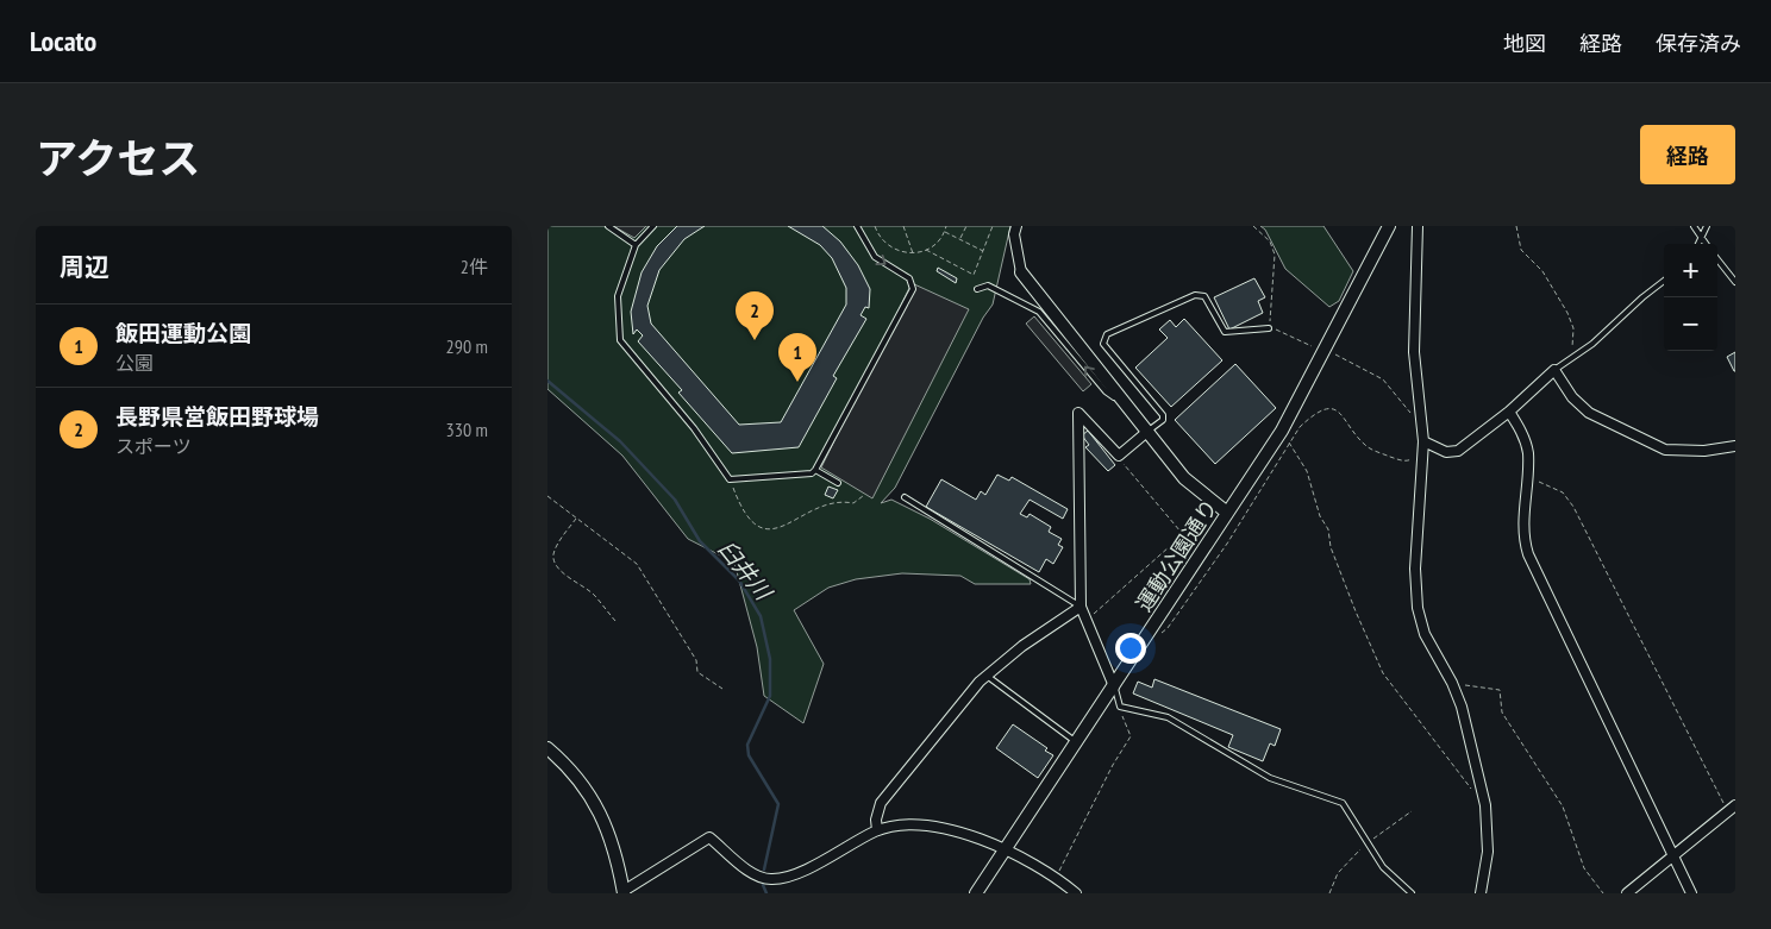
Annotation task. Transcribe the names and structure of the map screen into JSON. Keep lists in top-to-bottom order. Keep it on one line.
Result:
{"streets":{"street":["運動公園通り"]},"water":["臼井川"],"page":{"header":"Locato","nav":["地図","経路","保存済み"],"title":"アクセス","buttons":"経路","heading":["周辺","2件"],"map_buttons":["+","−"],"pins":["2","1"],"list":[{"mark":"1","name":"飯田運動公園","note":"公園","value":"290 m"},{"mark":"2","name":"長野県営飯田野球場","note":"スポーツ","value":"330 m"}]}}
